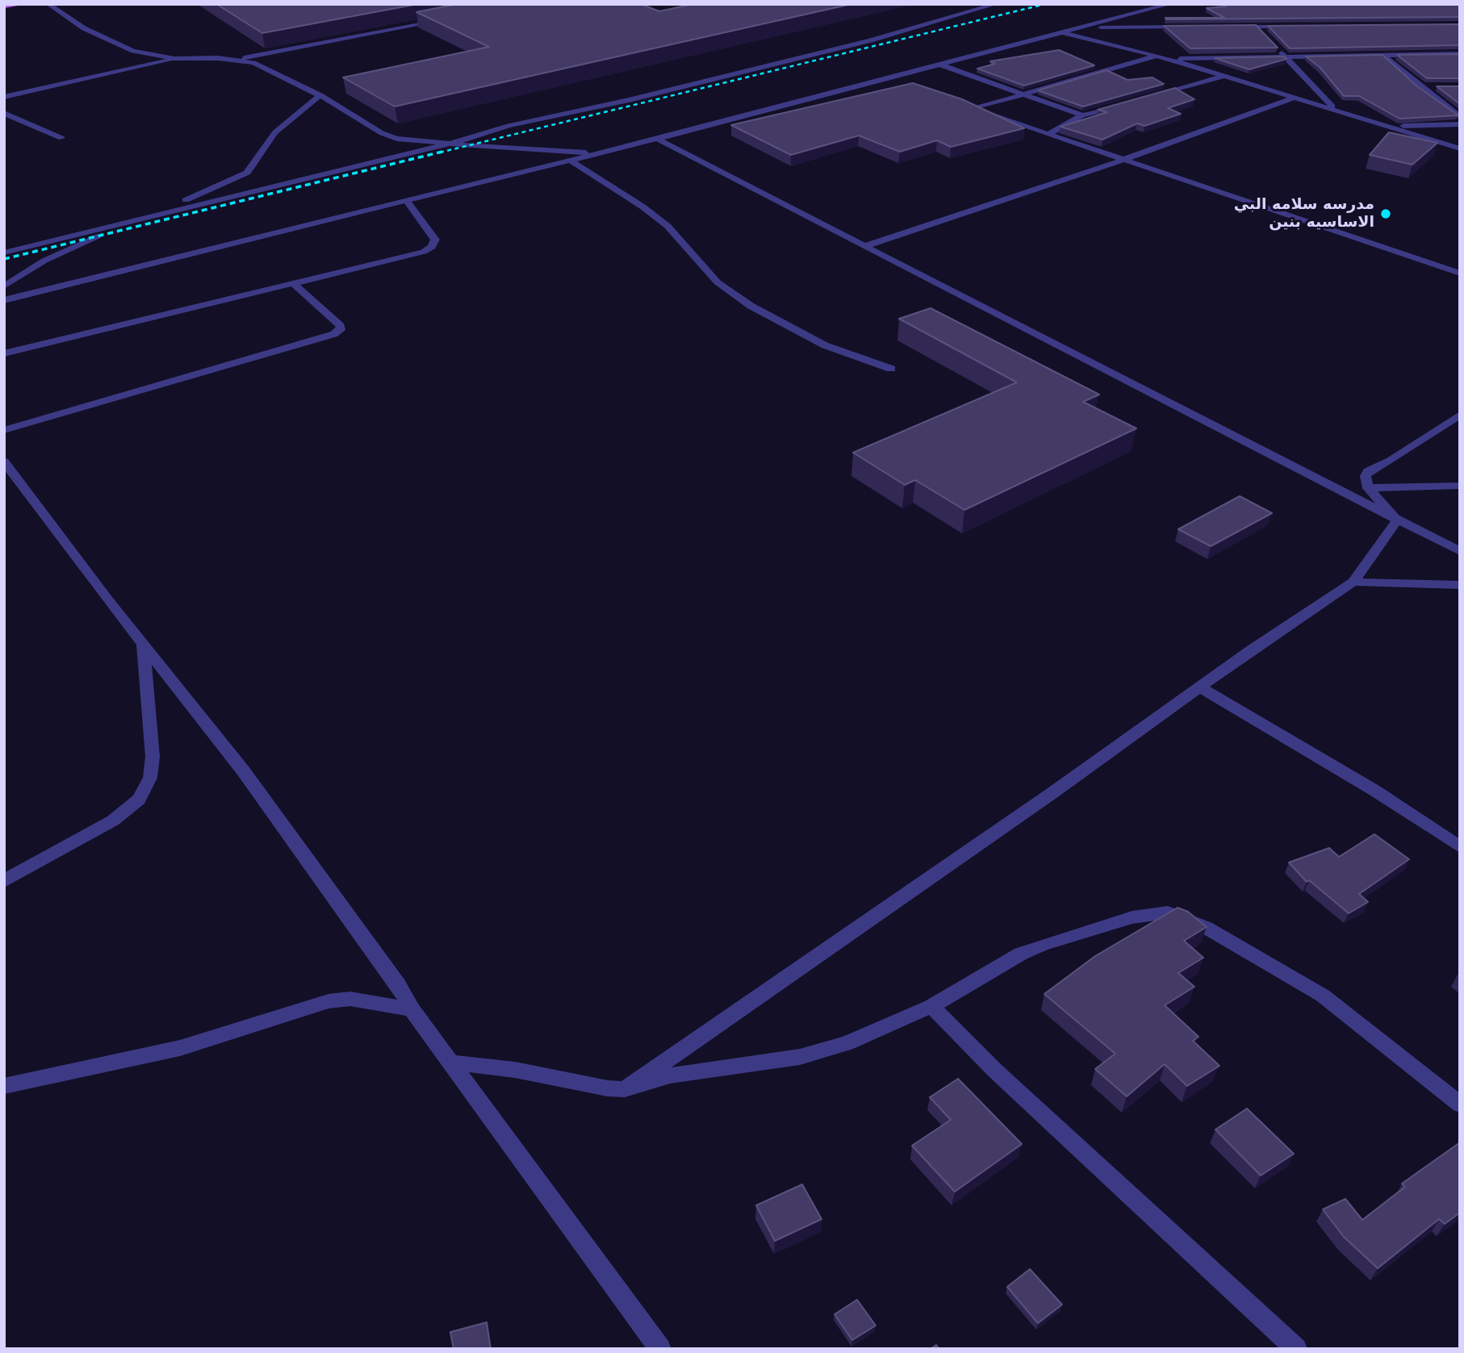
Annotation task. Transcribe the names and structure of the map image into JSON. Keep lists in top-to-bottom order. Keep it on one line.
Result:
{"places":["مدرسه سلامه البي الاساسيه بنين"]}
